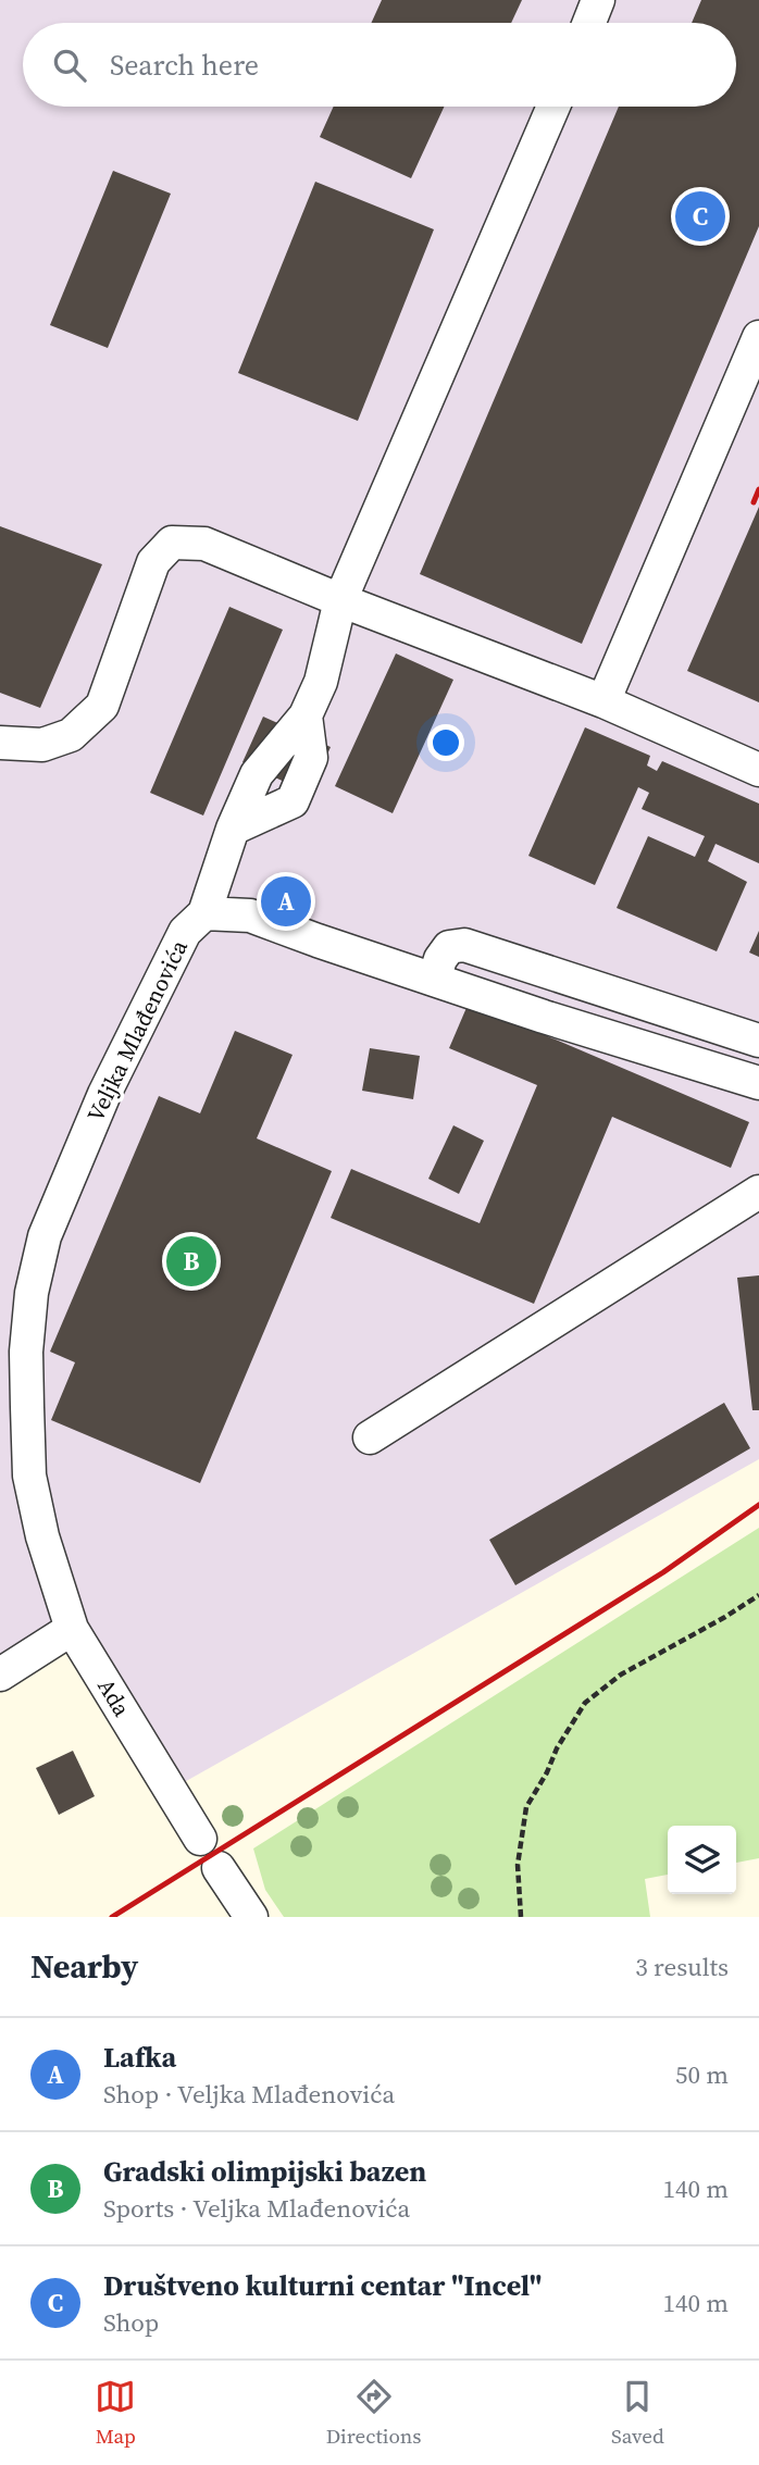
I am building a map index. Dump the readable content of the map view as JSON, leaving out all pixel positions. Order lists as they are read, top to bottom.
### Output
{
  "streets": {
    "street": ["Veljka Mlađenovića", "Ada"]
  },
  "crossings": [
    ["Veljka Mlađenovića", "Ada"]
  ],
  "page": {
    "search": "Search here",
    "pins": ["C", "A", "B"],
    "heading": ["Nearby", "3 results"],
    "list": [
      {
        "mark": "A",
        "name": "Lafka",
        "note": "Shop · Veljka Mlađenovića",
        "value": "50 m"
      },
      {
        "mark": "B",
        "name": "Gradski olimpijski bazen",
        "note": "Sports · Veljka Mlađenovića",
        "value": "140 m"
      },
      {
        "mark": "C",
        "name": "Društveno kulturni centar \"Incel\"",
        "note": "Shop",
        "value": "140 m"
      }
    ],
    "nav": ["Map", "Directions", "Saved"]
  }
}
